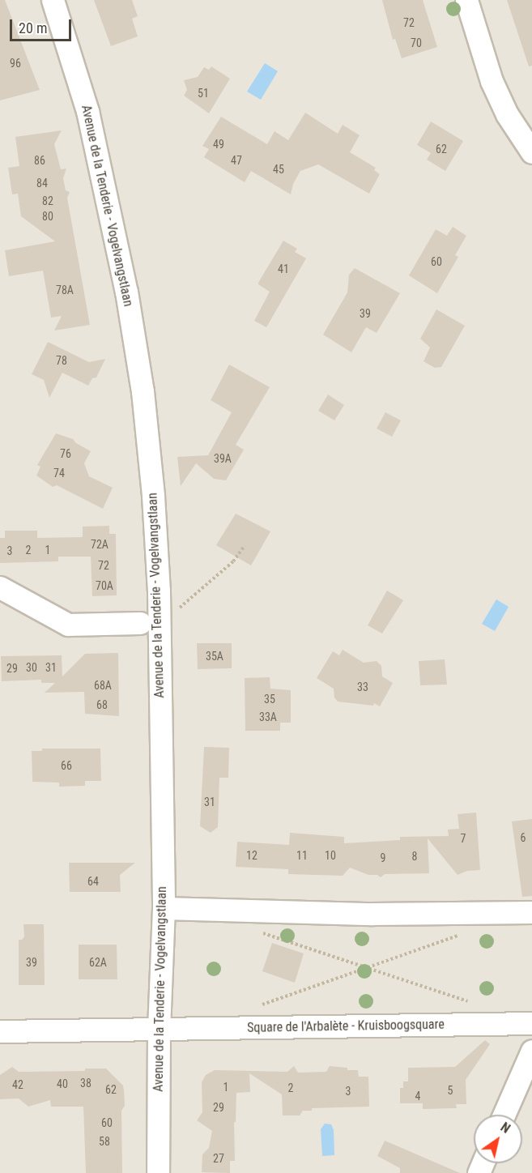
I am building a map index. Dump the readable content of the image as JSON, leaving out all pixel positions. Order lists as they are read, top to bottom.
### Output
{
  "streets": {
    "street": ["Avenue de la Tenderie - Vogelvangstlaan", "Square de l'Arbalète - Kruisboogsquare"]
  },
  "crossings": [
    ["Avenue de la Tenderie - Vogelvangstlaan", "Square de l'Arbalète - Kruisboogsquare"]
  ],
  "house_numbers": [
    "72",
    "70",
    "96",
    "51",
    "49",
    "62",
    "86",
    "47",
    "45",
    "84",
    "82",
    "80",
    "60",
    "41",
    "78A",
    "39",
    "78",
    "76",
    "39A",
    "74",
    "72A",
    "2",
    "1",
    "3",
    "72",
    "70A",
    "35A",
    "30",
    "31",
    "29",
    "68A",
    "33",
    "35",
    "68",
    "33A",
    "66",
    "31",
    "6",
    "7",
    "12",
    "11",
    "10",
    "8",
    "9",
    "64",
    "39",
    "62A",
    "38",
    "40",
    "42",
    "1",
    "2",
    "62",
    "5",
    "3",
    "4",
    "29",
    "60",
    "58",
    "27"
  ],
  "scale_bar": "20 m",
  "north": "top right"
}
